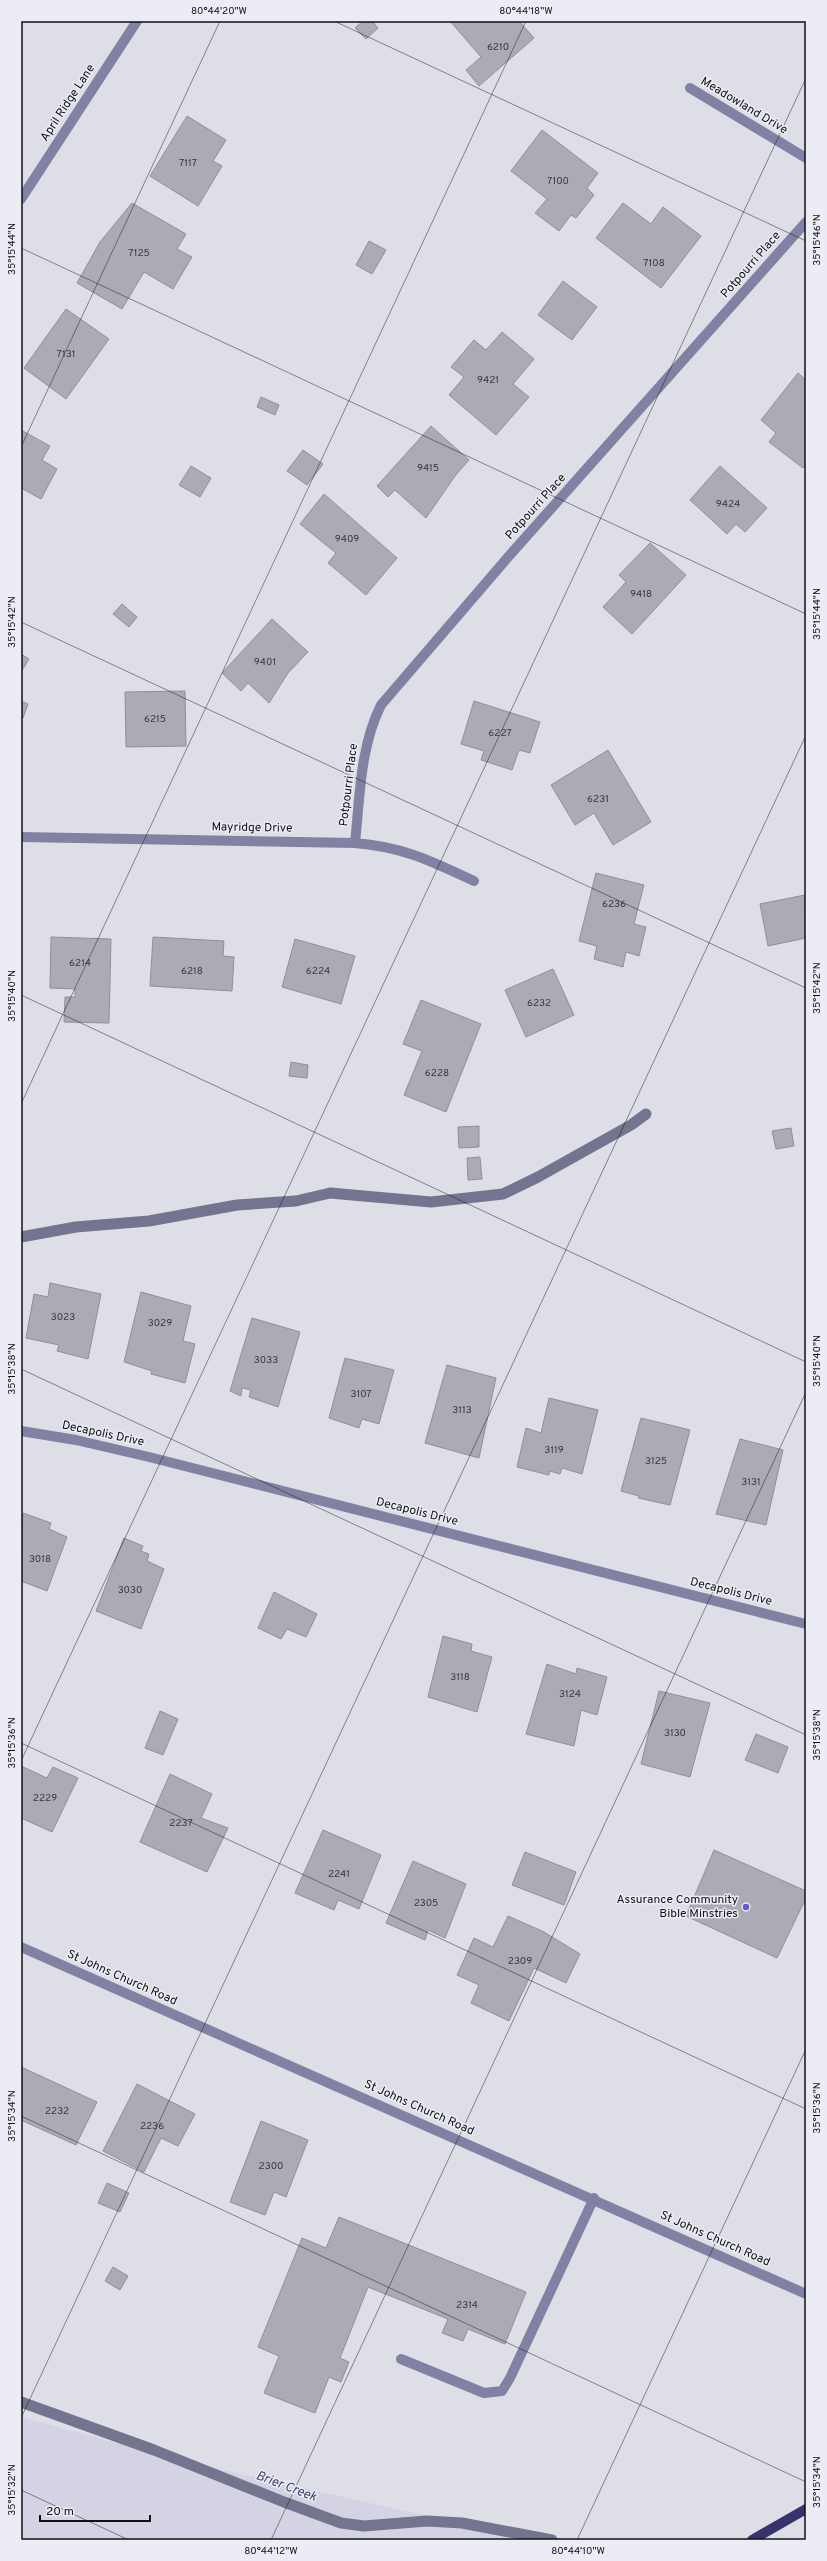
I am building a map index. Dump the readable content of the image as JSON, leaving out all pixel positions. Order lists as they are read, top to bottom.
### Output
{
  "streets": {
    "street": [
      "April Ridge Lane",
      "Meadowland Drive",
      "Potpourri Place",
      "Mayridge Drive",
      "Decapolis Drive",
      "St Johns Church Road"
    ]
  },
  "crossings": [
    ["Potpourri Place", "Mayridge Drive"]
  ],
  "water": ["Brier Creek"],
  "places": ["Assurance Community Bible Minstries"],
  "house_numbers": [
    "6210",
    "7117",
    "7100",
    "7125",
    "7108",
    "7131",
    "9421",
    "9415",
    "9424",
    "9409",
    "9418",
    "9401",
    "6215",
    "6227",
    "6231",
    "6236",
    "6214",
    "6218",
    "6224",
    "6232",
    "6228",
    "3023",
    "3029",
    "3033",
    "3107",
    "3113",
    "3119",
    "3125",
    "3131",
    "3018",
    "3030",
    "3118",
    "3124",
    "3130",
    "2229",
    "2237",
    "2241",
    "2305",
    "2309",
    "2232",
    "2236",
    "2300",
    "2314"
  ],
  "scale_bar": "20 m",
  "coordinates": [
    "80°44'20\"W",
    "80°44'18\"W",
    "35°15'46\"N",
    "35°15'44\"N",
    "35°15'42\"N",
    "35°15'40\"N",
    "35°15'38\"N",
    "35°15'36\"N",
    "35°15'34\"N",
    "35°15'32\"N",
    "80°44'12\"W",
    "80°44'10\"W"
  ]
}
